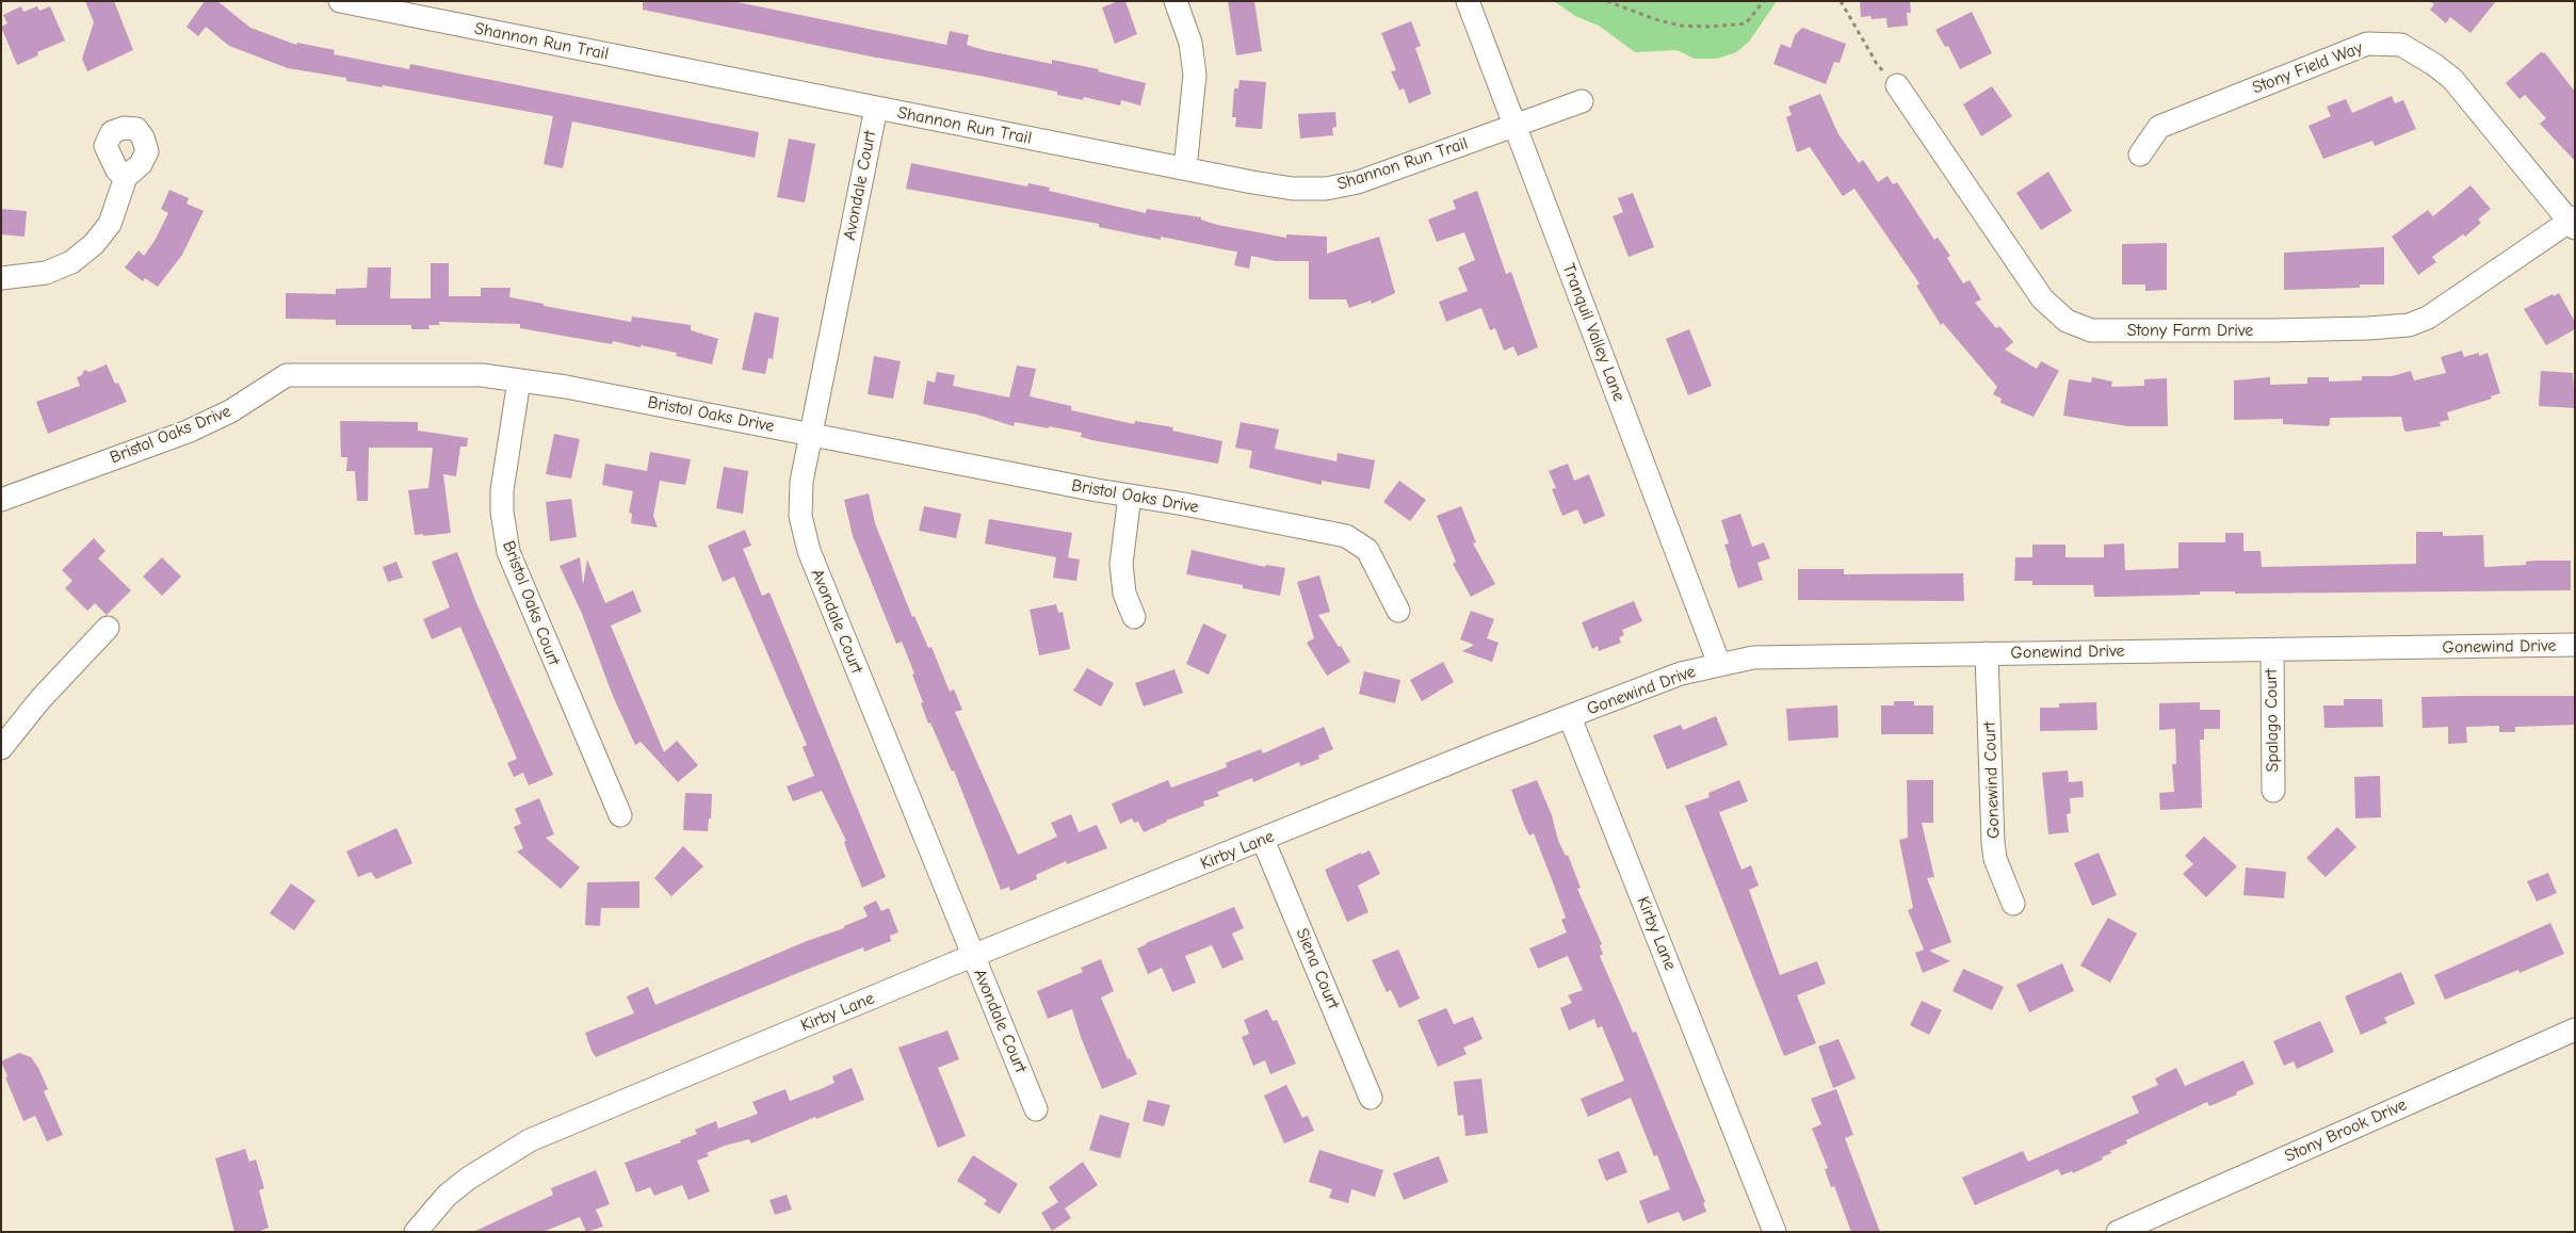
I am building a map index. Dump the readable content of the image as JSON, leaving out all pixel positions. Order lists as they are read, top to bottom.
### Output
{
  "streets": {
    "street": [
      "Shannon Run Trail",
      "Stony Field Way",
      "Avondale Court",
      "Stony Farm Drive",
      "Tranquil Valley Lane",
      "Bristol Oaks Drive",
      "Bristol Oaks Court",
      "Gonewind Drive",
      "Spalago Court",
      "Gonewind Court",
      "Kirby Lane",
      "Siena Court",
      "Stony Brook Drive"
    ]
  },
  "crossings": [
    ["Shannon Run Trail", "Avondale Court"],
    ["Shannon Run Trail", "Tranquil Valley Lane"],
    ["Stony Field Way", "Stony Farm Drive"],
    ["Avondale Court", "Bristol Oaks Drive"],
    ["Avondale Court", "Kirby Lane"],
    ["Tranquil Valley Lane", "Gonewind Drive"],
    ["Bristol Oaks Drive", "Bristol Oaks Court"],
    ["Gonewind Drive", "Spalago Court"],
    ["Gonewind Drive", "Gonewind Court"],
    ["Gonewind Drive", "Kirby Lane"],
    ["Kirby Lane", "Siena Court"]
  ]
}
